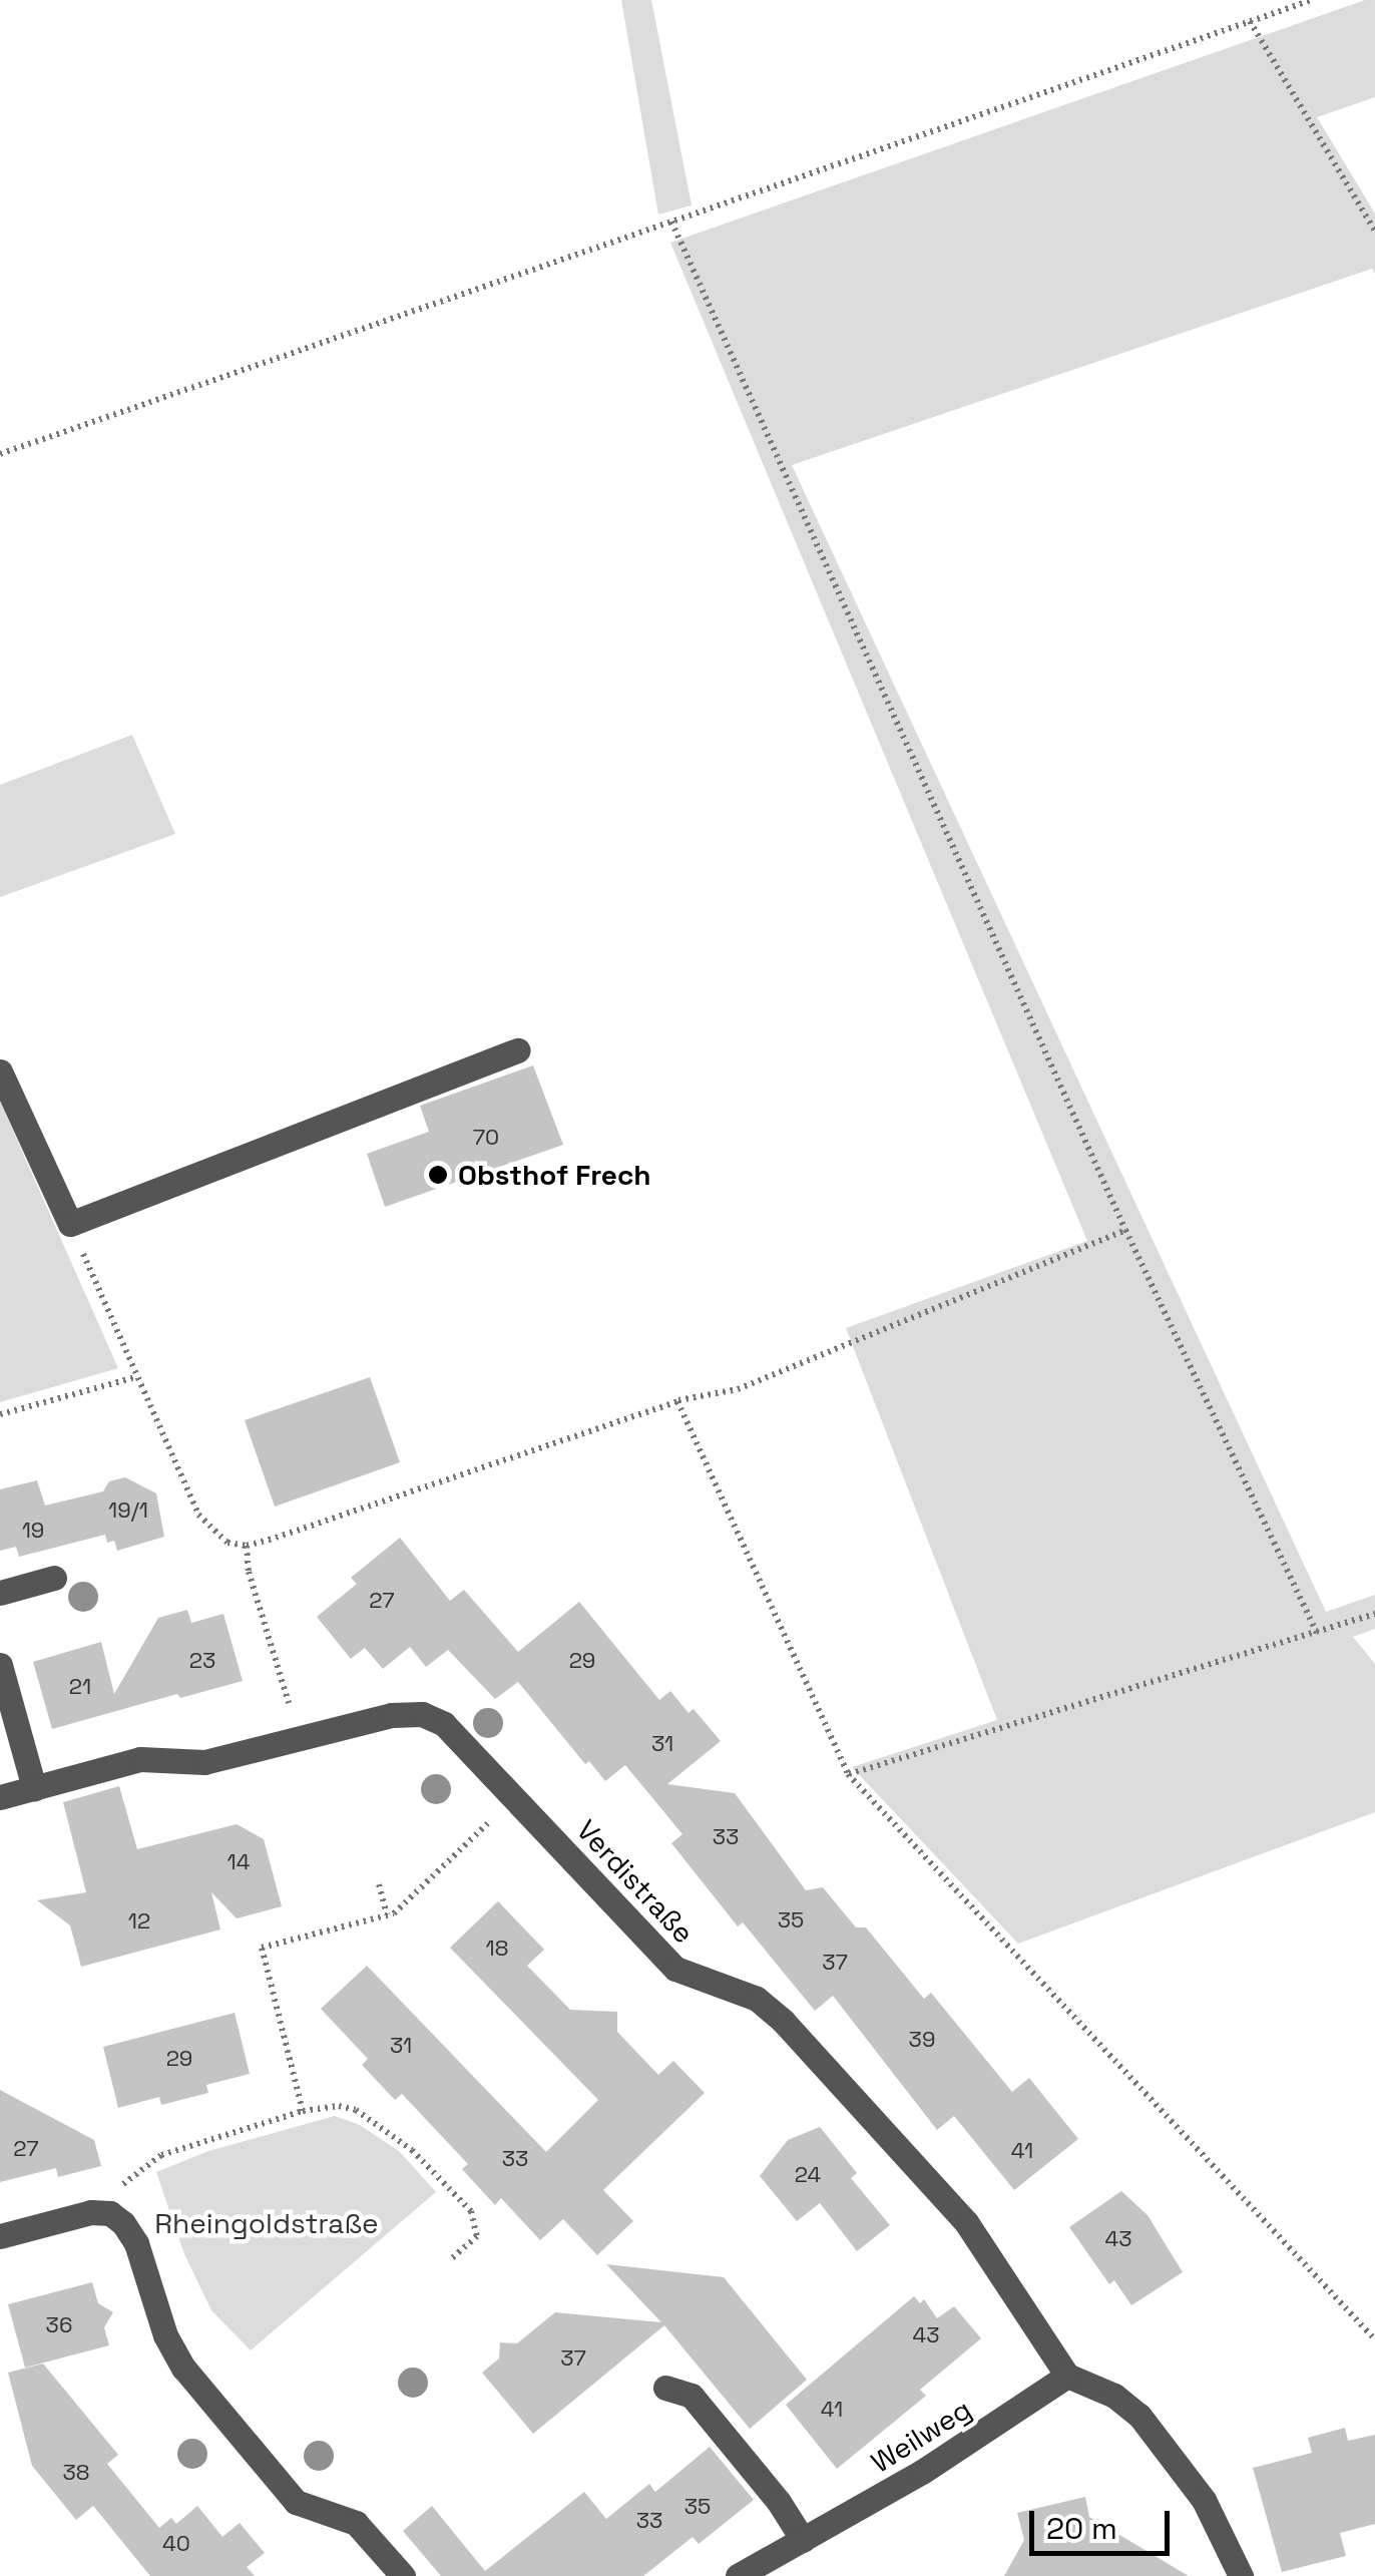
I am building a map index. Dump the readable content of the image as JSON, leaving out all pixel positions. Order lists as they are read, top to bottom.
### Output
{
  "streets": {
    "street": ["Verdistraße", "Weilweg"]
  },
  "crossings": [
    ["Verdistraße", "Weilweg"]
  ],
  "parks": ["Rheingoldstraße"],
  "places": ["Obsthof Frech"],
  "house_numbers": [
    "70",
    "19/1",
    "19",
    "27",
    "23",
    "29",
    "21",
    "31",
    "33",
    "14",
    "35",
    "12",
    "18",
    "37",
    "39",
    "31",
    "29",
    "27",
    "41",
    "33",
    "24",
    "43",
    "36",
    "43",
    "37",
    "41",
    "38",
    "35",
    "33",
    "40"
  ],
  "scale_bar": "20 m"
}
